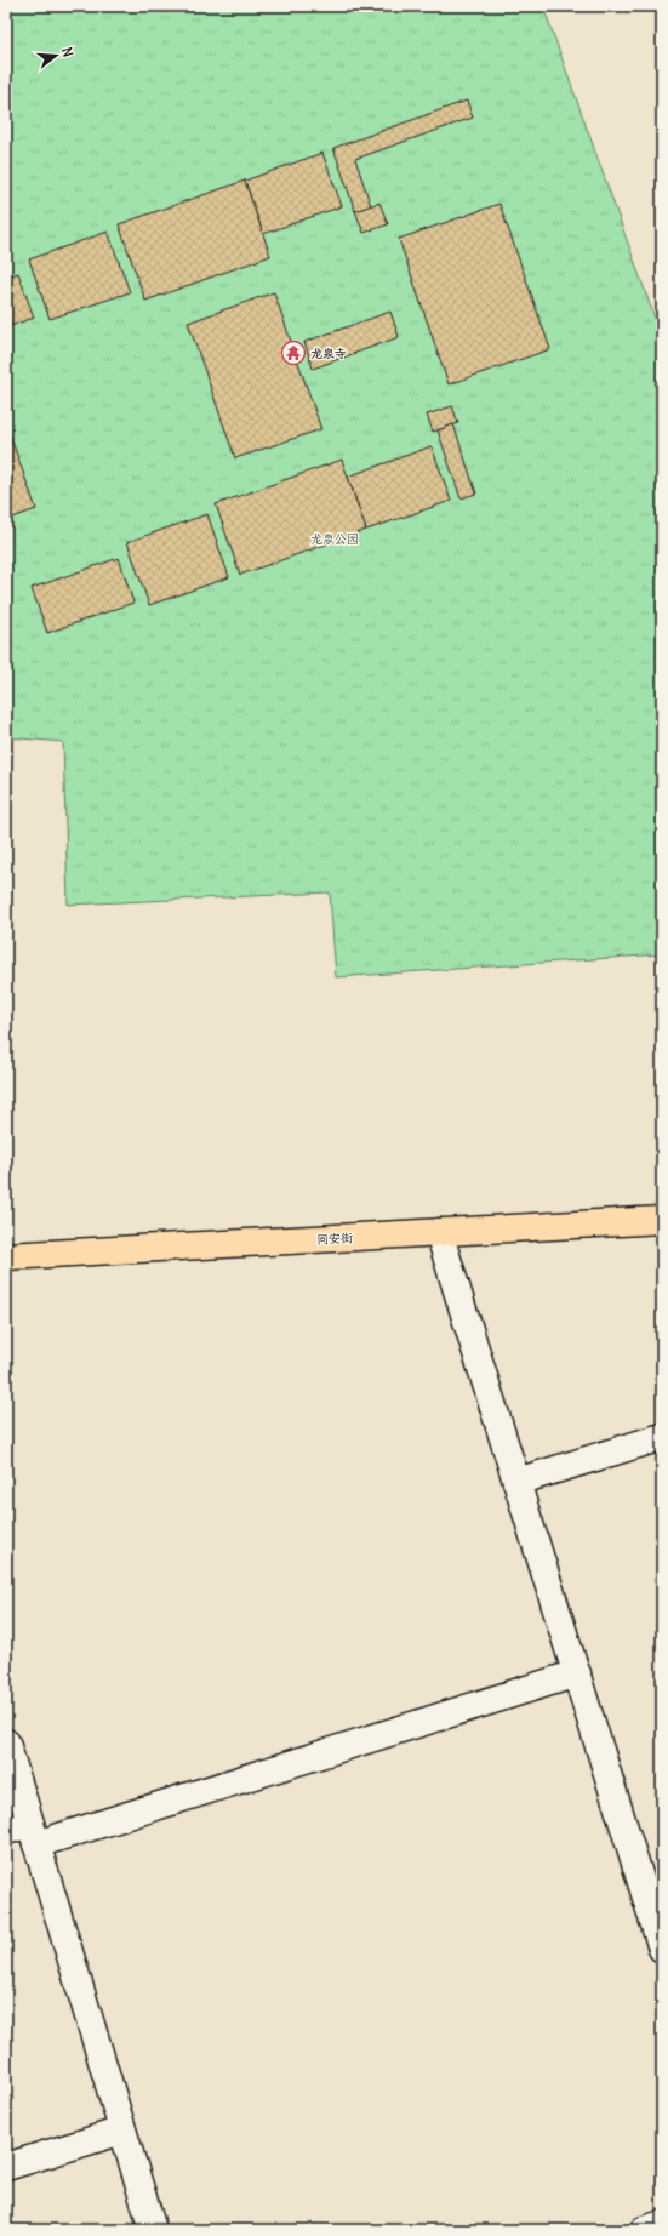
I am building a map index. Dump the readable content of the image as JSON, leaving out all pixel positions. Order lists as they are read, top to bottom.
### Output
{
  "streets": {
    "main road": ["同安街"]
  },
  "parks": ["龙泉公园"],
  "places": {
    "temple": ["龙泉寺"]
  },
  "north": "right"
}
